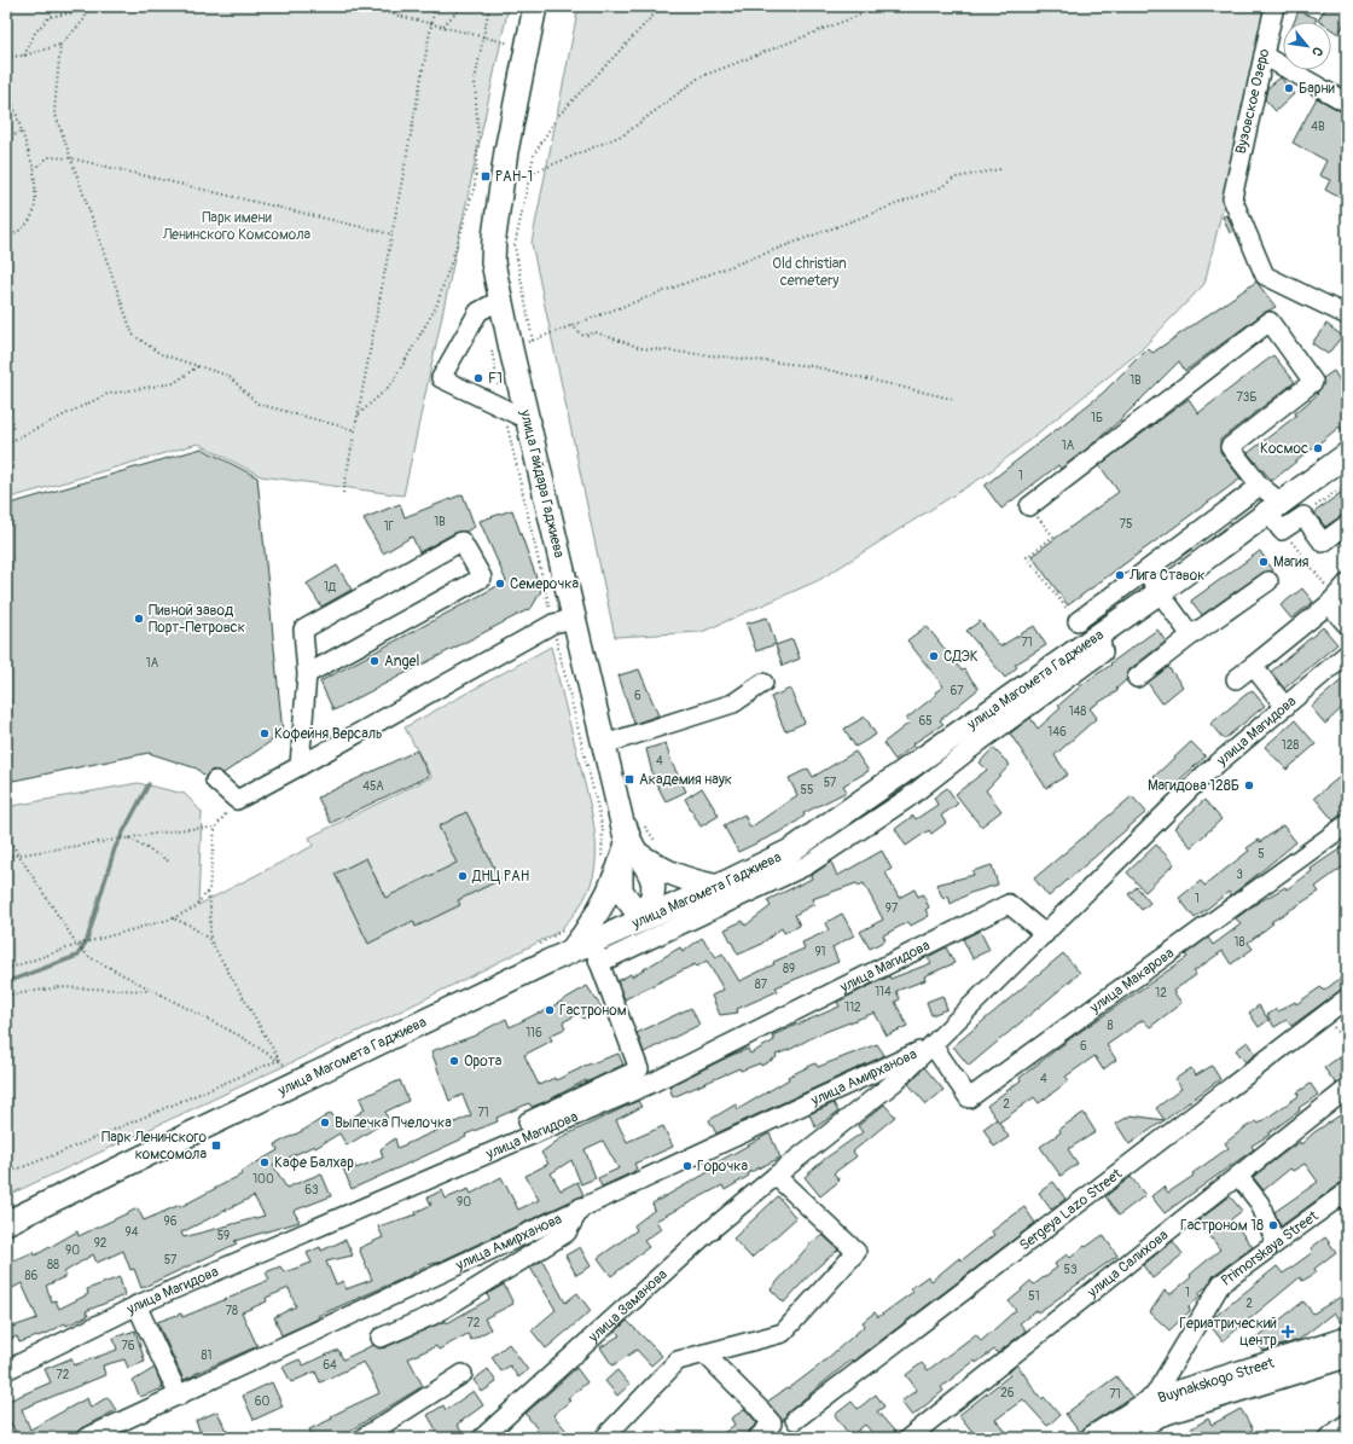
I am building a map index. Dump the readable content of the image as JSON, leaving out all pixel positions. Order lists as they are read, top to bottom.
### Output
{
  "streets": {
    "main road": ["улица Гайдара Гаджиева", "улица Магомета Гаджиева", "Buynakskogo Street"],
    "street": [
      "Вузовское Озеро",
      "улица Магидова",
      "улица Макарова",
      "улица Амирханова",
      "Sergeya Lazo Street",
      "Primorskaya Street",
      "улица Салихова",
      "улица Заманова"
    ]
  },
  "crossings": [
    ["улица Гайдара Гаджиева", "улица Магомета Гаджиева"],
    ["улица Магидова", "улица Макарова"],
    ["улица Магидова", "улица Амирханова"],
    ["улица Магидова", "улица Заманова"],
    ["улица Макарова", "улица Амирханова"],
    ["улица Макарова", "улица Заманова"],
    ["улица Амирханова", "улица Заманова"],
    ["Primorskaya Street", "Buynakskogo Street"]
  ],
  "parks": ["Парк имени Ленинского Комсомола", "Old сhristian cemetery"],
  "places": {
    "other": [
      "Барни",
      "F1",
      "Космос",
      "Магия",
      "Лига Ставок",
      "Семерочка",
      "Пивной завод Порт-Петровск",
      "СДЭК",
      "Angel",
      "Кофейня Версаль",
      "Магидова 128Б",
      "ДНЦ РАН",
      "Гастроном",
      "Орота",
      "Выпечка Пчелочка",
      "Кафе Балхар",
      "Горочка",
      "Гастроном 18"
    ],
    "transit": ["РАН-1", "Академия наук", "Парк Ленинского комсомола"],
    "health": ["Гериатрический центр"]
  },
  "house_numbers": [
    "4В",
    "1В",
    "73Б",
    "1Б",
    "1А",
    "1",
    "1В",
    "75",
    "1Г",
    "1Д",
    "71",
    "1А",
    "67",
    "6",
    "148",
    "65",
    "146",
    "128",
    "4",
    "57",
    "45А",
    "55",
    "5",
    "3",
    "1",
    "97",
    "18",
    "91",
    "89",
    "87",
    "114",
    "12",
    "112",
    "8",
    "116",
    "6",
    "4",
    "2",
    "71",
    "100",
    "63",
    "90",
    "96",
    "94",
    "59",
    "92",
    "90",
    "57",
    "88",
    "53",
    "86",
    "1",
    "51",
    "2",
    "78",
    "72",
    "76",
    "81",
    "64",
    "72",
    "26",
    "71",
    "60"
  ],
  "north": "bottom right"
}
